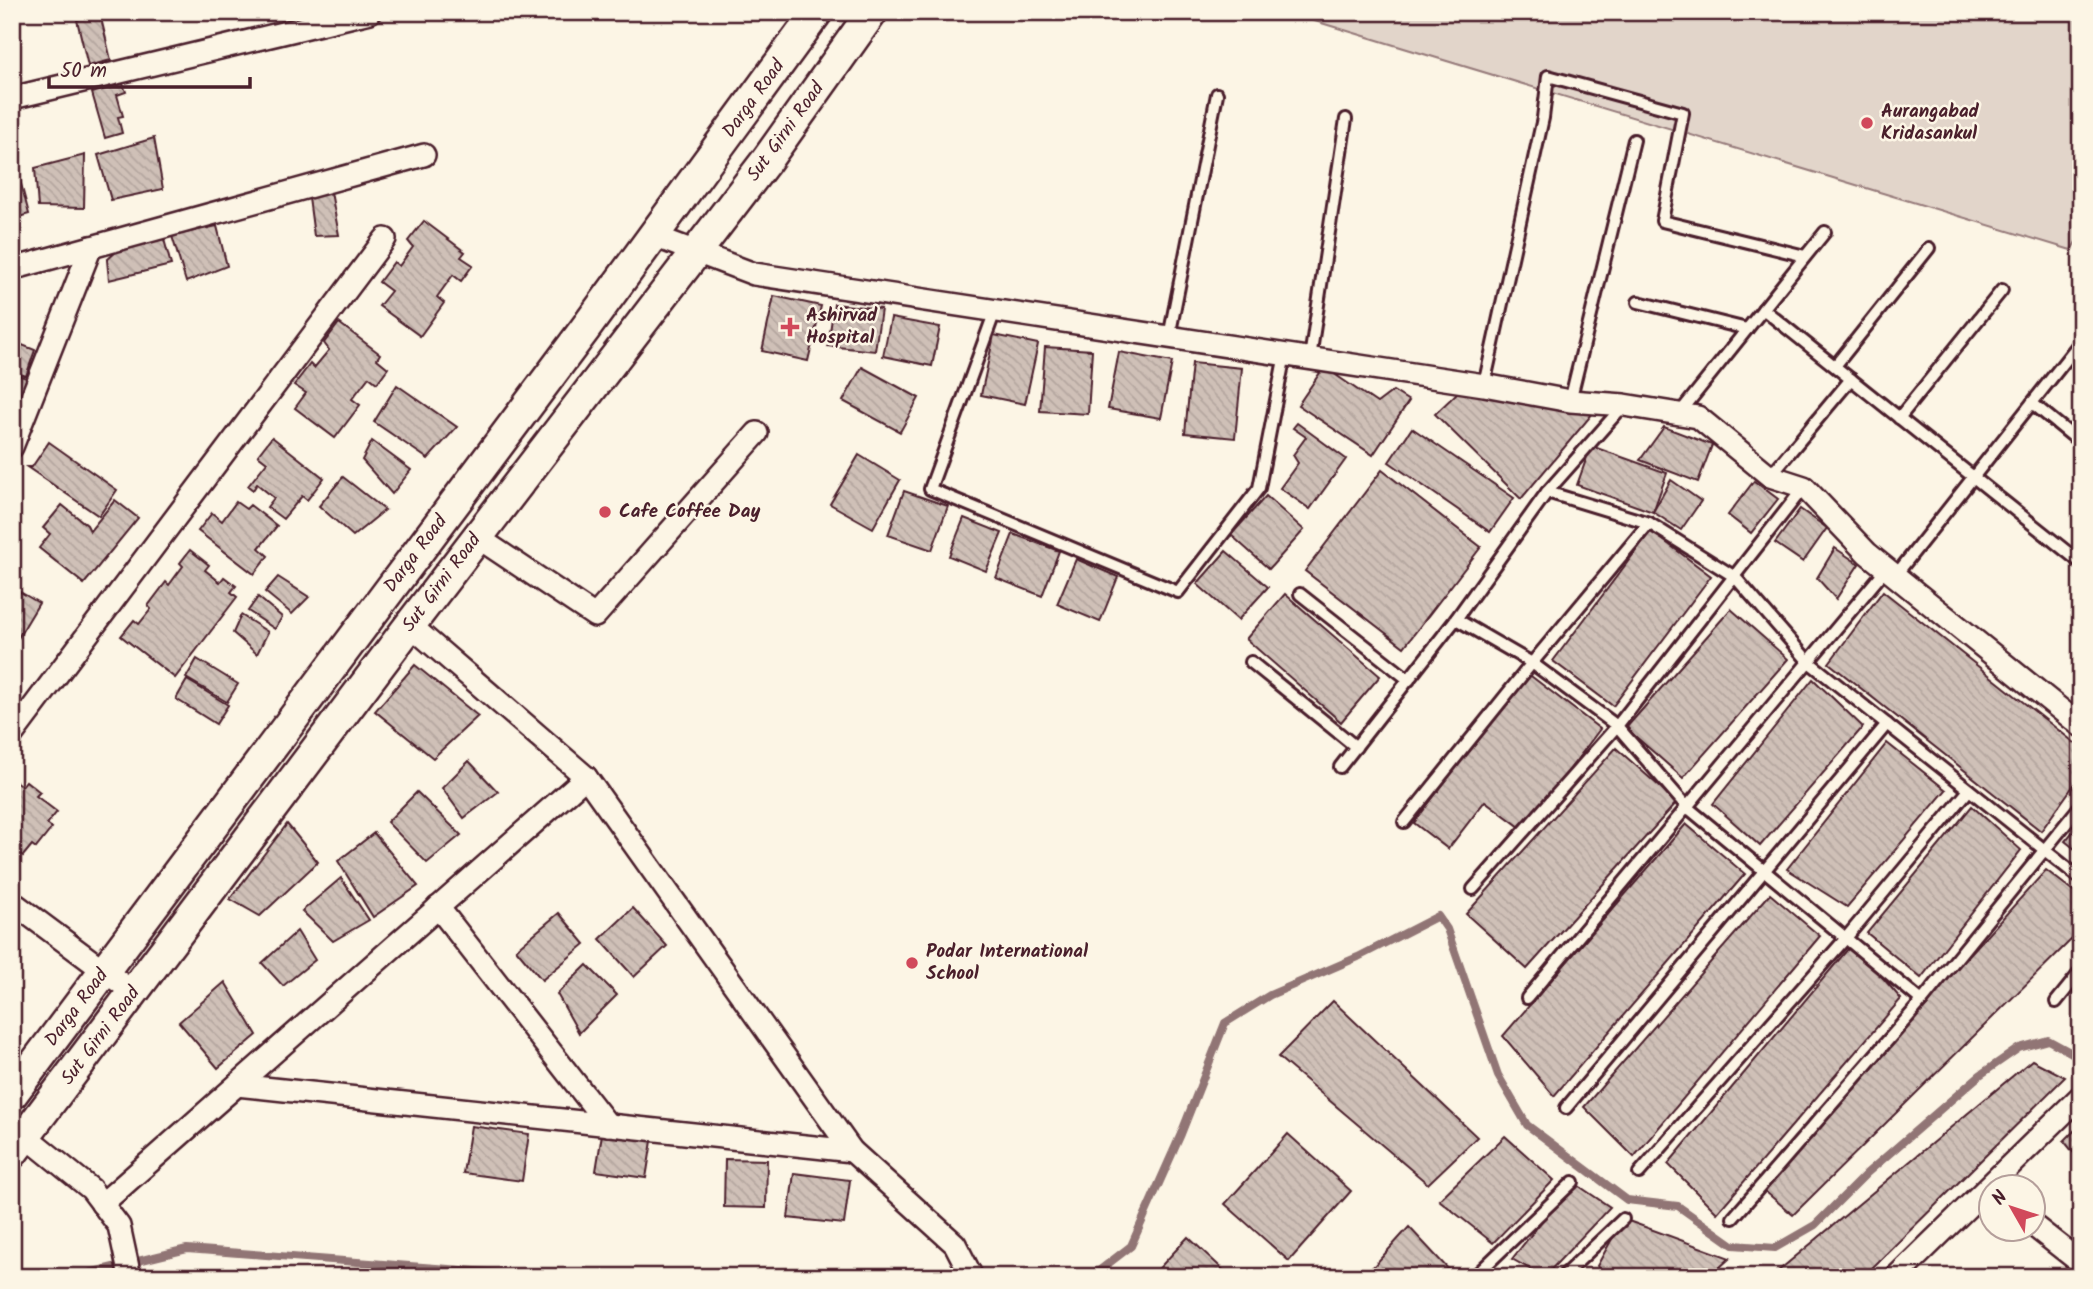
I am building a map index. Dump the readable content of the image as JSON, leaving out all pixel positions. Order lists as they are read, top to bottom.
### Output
{
  "streets": {
    "main road": ["Darga Road", "Sut Girni Road"]
  },
  "places": {
    "other": ["Aurangabad Kridasankul", "Cafe Coffee Day", "Podar International School"],
    "health": ["Ashirvad Hospital"]
  },
  "scale_bar": "50 m",
  "north": "top left"
}
